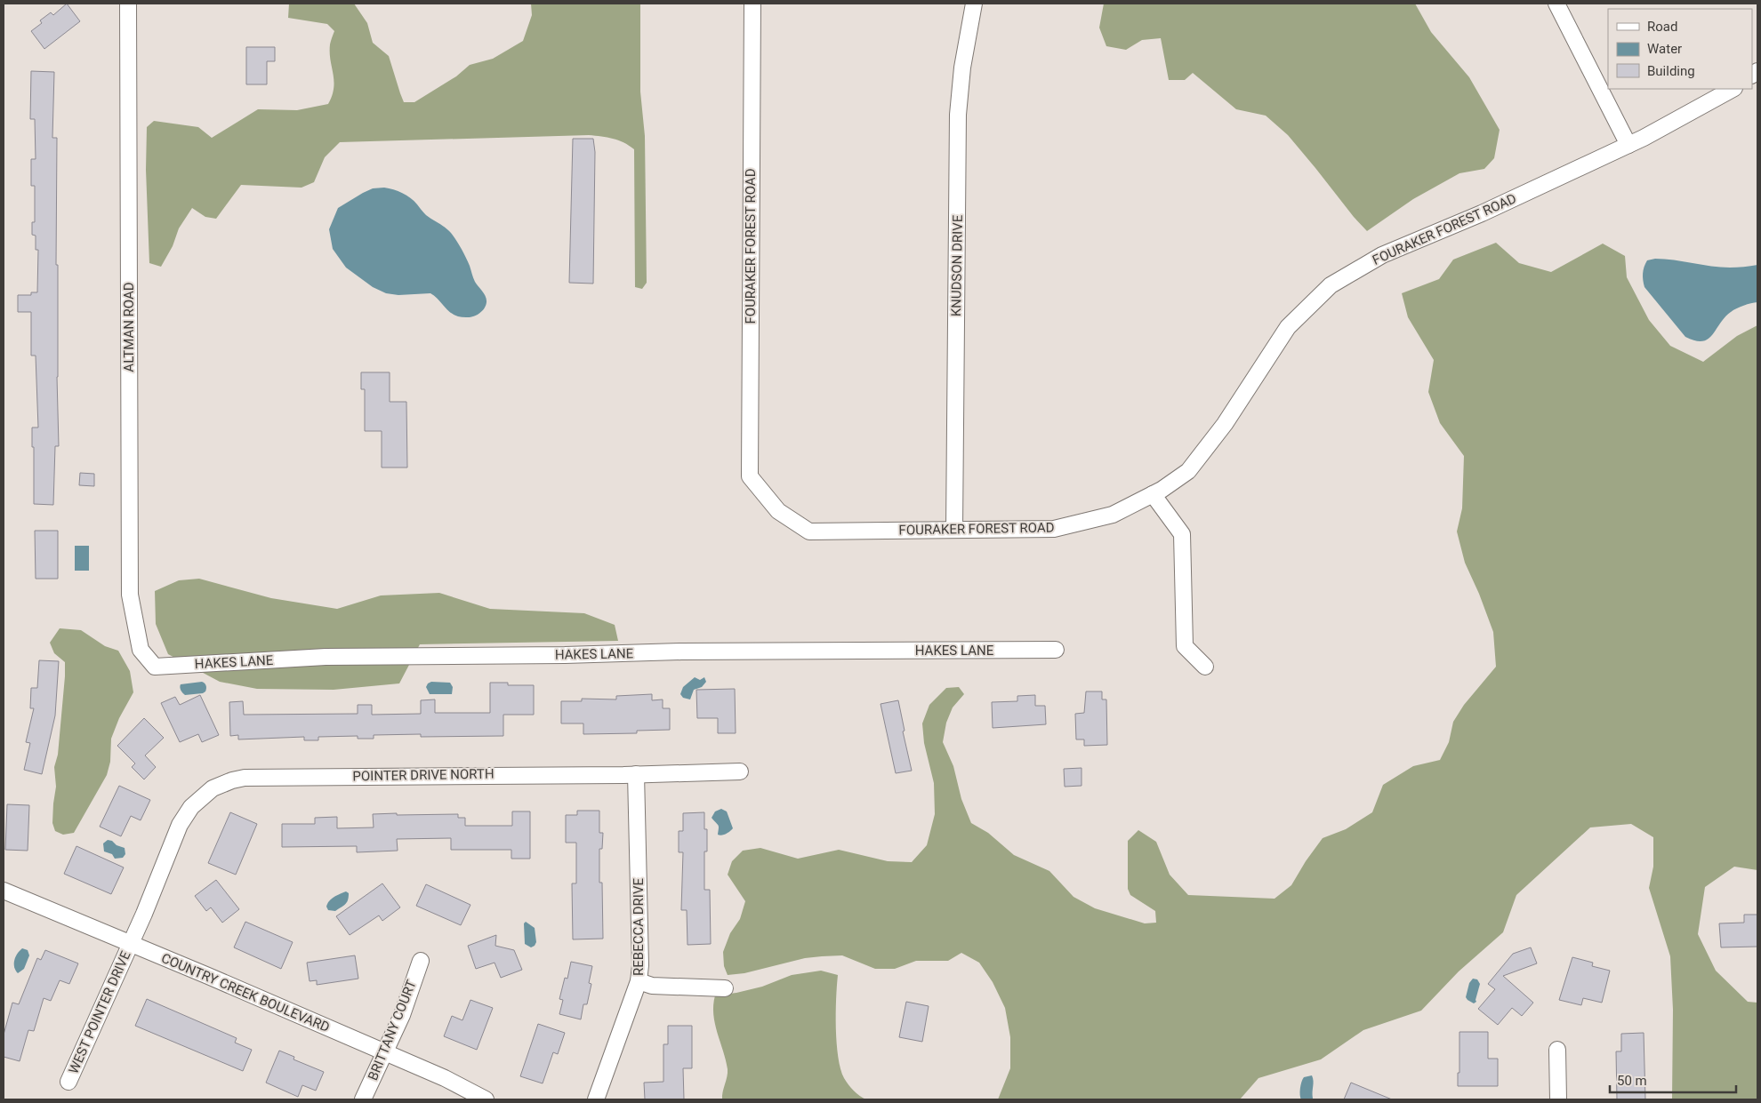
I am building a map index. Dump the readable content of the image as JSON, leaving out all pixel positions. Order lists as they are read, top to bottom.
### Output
{
  "streets": {
    "street": [
      "FOURAKER FOREST ROAD",
      "KNUDSON DRIVE",
      "ALTMAN ROAD",
      "HAKES LANE",
      "POINTER DRIVE NORTH",
      "REBECCA DRIVE",
      "COUNTRY CREEK BOULEVARD",
      "WEST POINTER DRIVE",
      "BRITTANY COURT"
    ]
  },
  "crossings": [
    ["FOURAKER FOREST ROAD", "KNUDSON DRIVE"],
    ["ALTMAN ROAD", "HAKES LANE"],
    ["POINTER DRIVE NORTH", "REBECCA DRIVE"],
    ["POINTER DRIVE NORTH", "COUNTRY CREEK BOULEVARD"],
    ["POINTER DRIVE NORTH", "WEST POINTER DRIVE"],
    ["COUNTRY CREEK BOULEVARD", "WEST POINTER DRIVE"],
    ["COUNTRY CREEK BOULEVARD", "BRITTANY COURT"]
  ],
  "legend": ["Road", "Water", "Building"],
  "scale_bar": "50 m"
}
